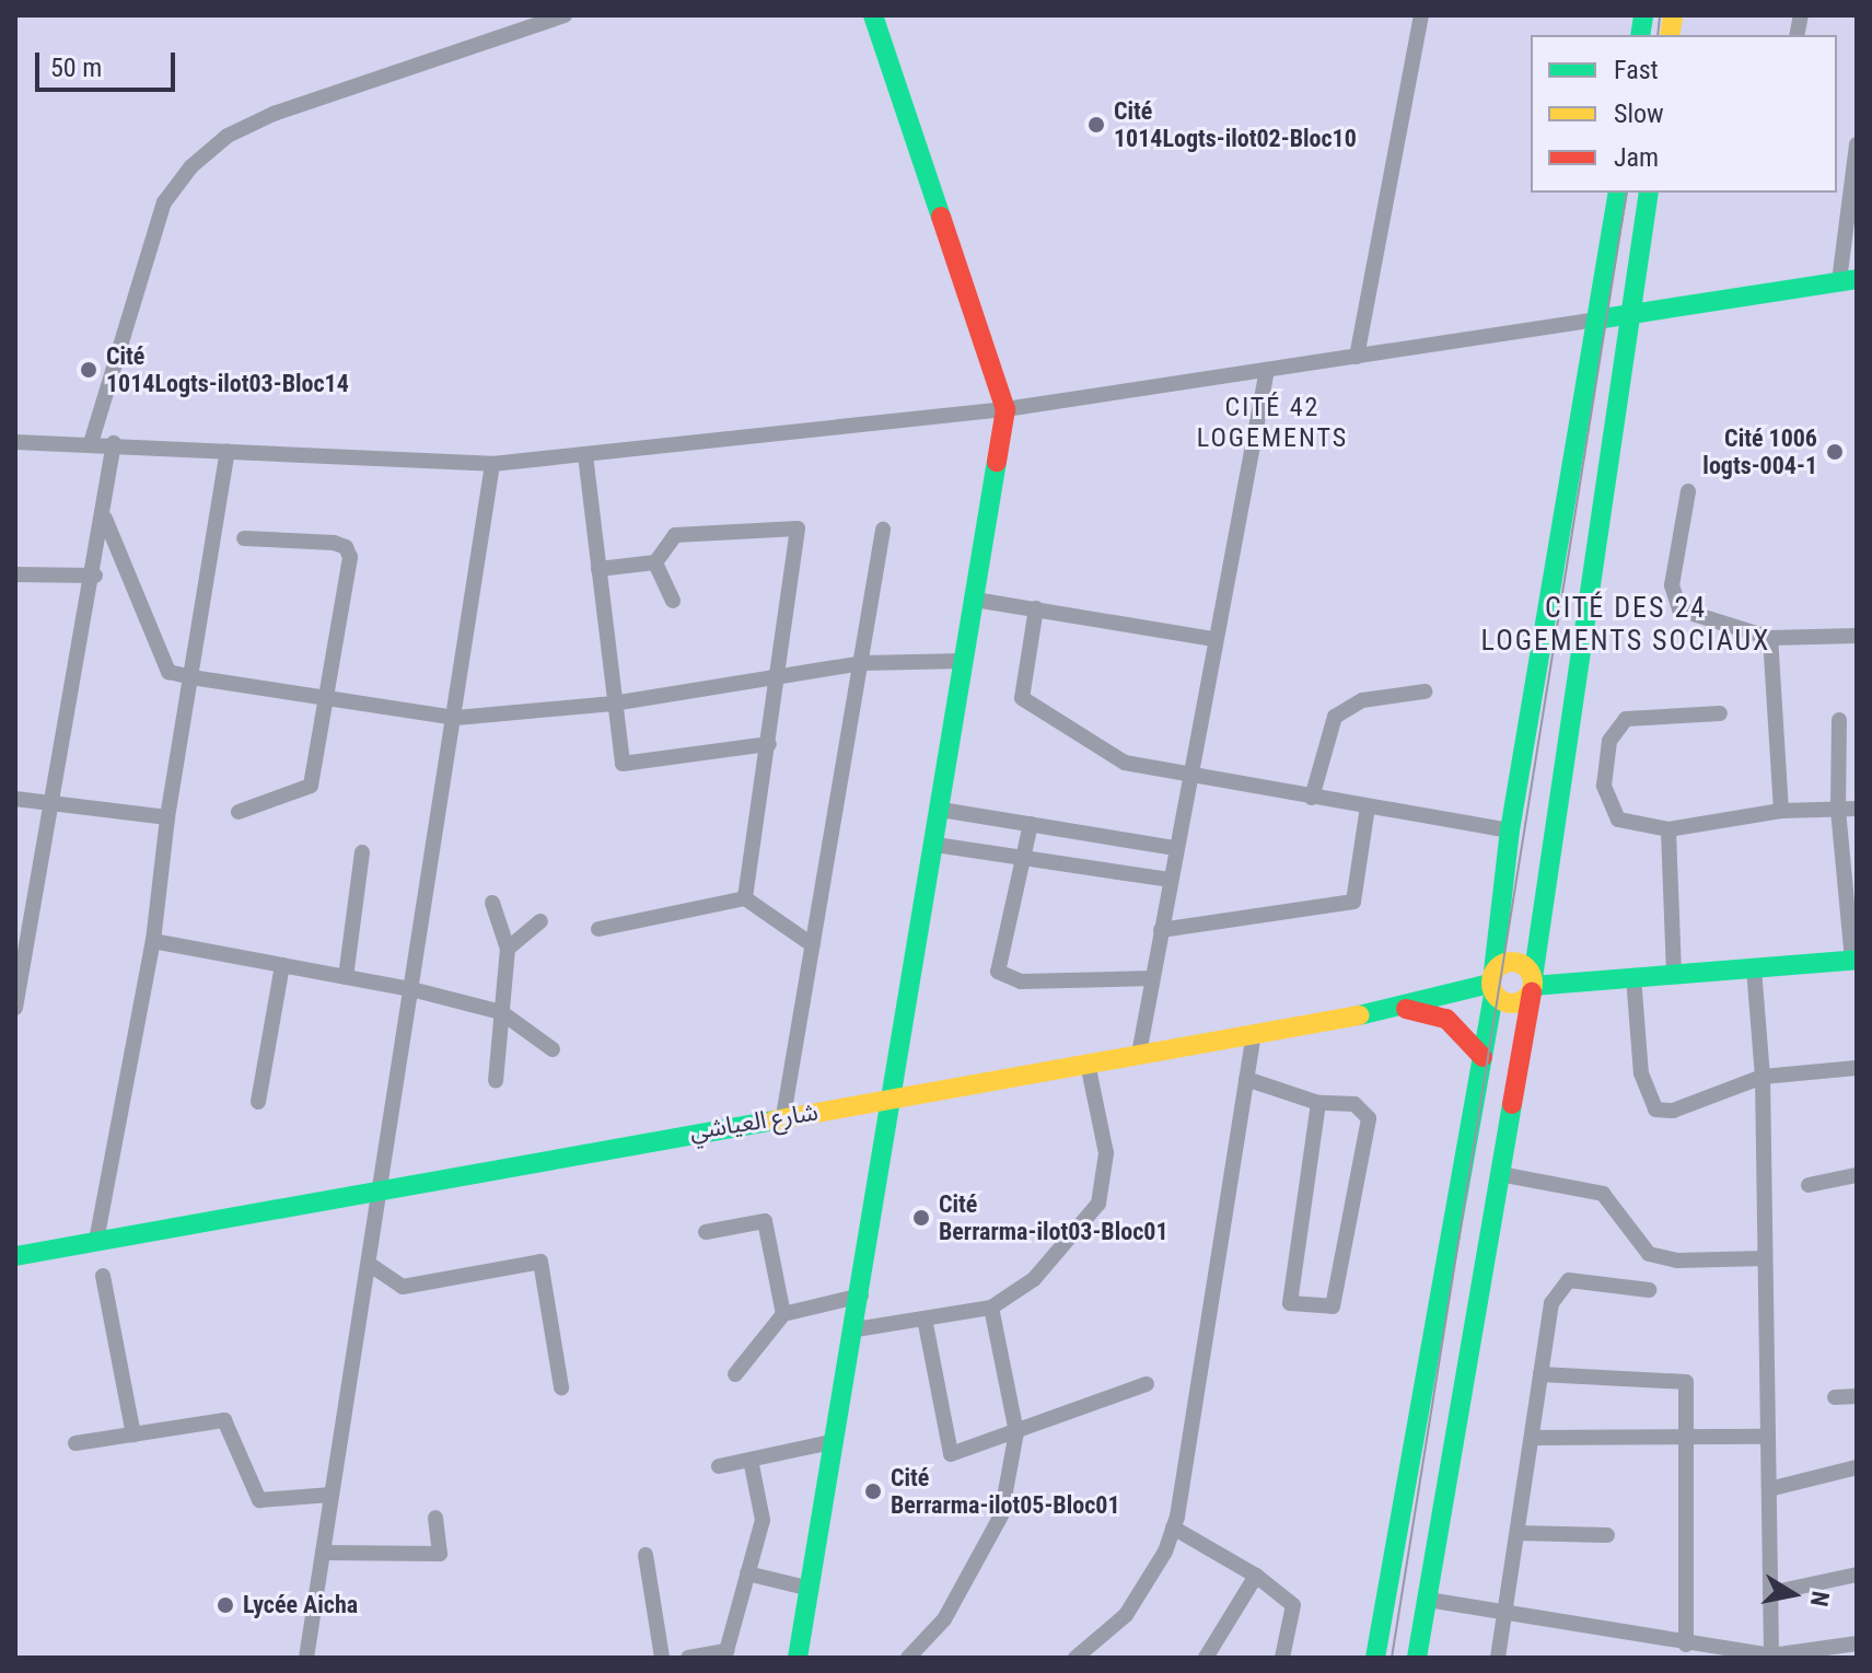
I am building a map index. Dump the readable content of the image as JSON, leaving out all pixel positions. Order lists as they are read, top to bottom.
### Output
{
  "streets": {
    "street": ["شارع العياشي"]
  },
  "districts": ["CITÉ 42 LOGEMENTS", "CITÉ DES 24 LOGEMENTS SOCIAUX"],
  "places": [
    "Cité 1014Logts-ilot02-Bloc10",
    "Cité 1014Logts-ilot03-Bloc14",
    "Cité 1006 logts-004-1",
    "Cité Berrarma-ilot03-Bloc01",
    "Cité Berrarma-ilot05-Bloc01",
    "Lycée Aicha"
  ],
  "legend": ["Fast", "Slow", "Jam"],
  "scale_bar": "50 m",
  "north": "right"
}
